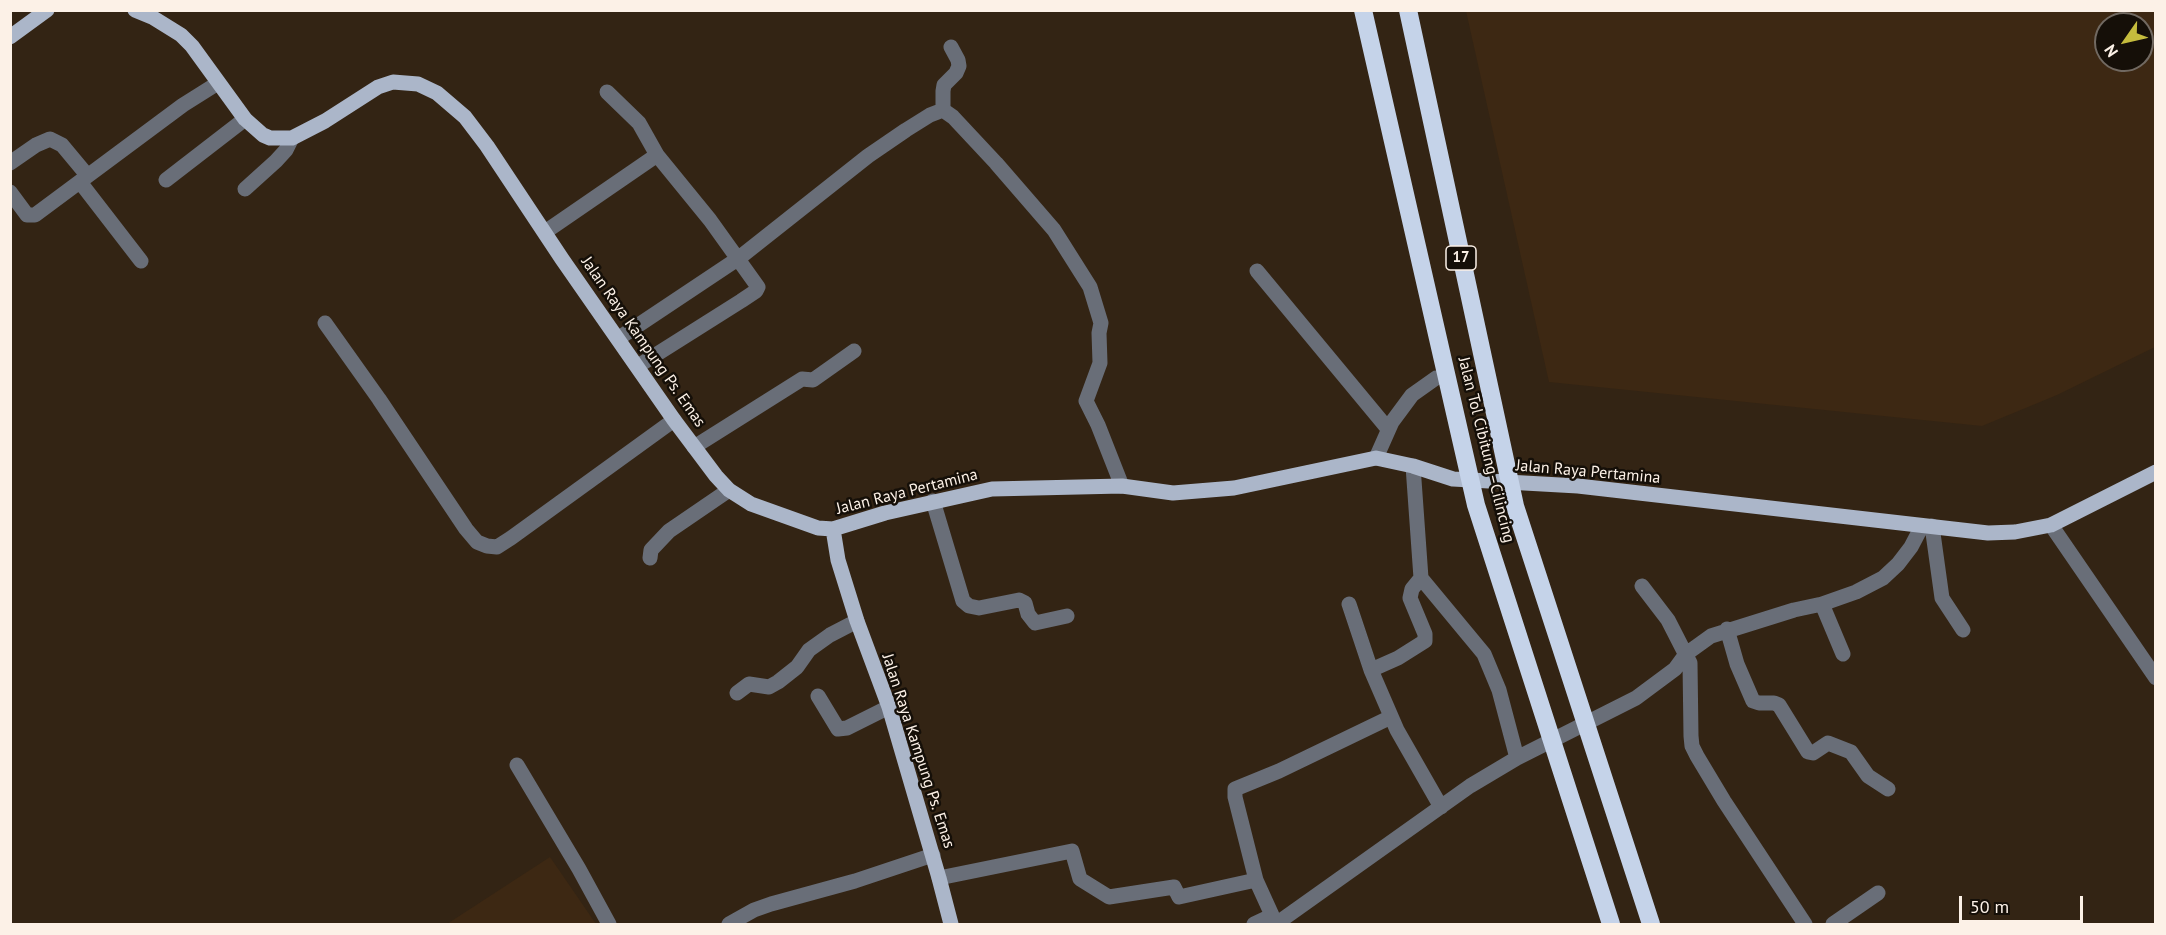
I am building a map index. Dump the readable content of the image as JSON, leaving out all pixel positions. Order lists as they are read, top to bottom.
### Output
{
  "streets": {
    "highway": ["17", "Jalan Tol Cibitung–Cilincing"],
    "main road": ["Jalan Raya Kampung Ps. Emas", "Jalan Raya Pertamina"]
  },
  "crossings": [
    ["Jalan Raya Kampung Ps. Emas", "Jalan Raya Pertamina"]
  ],
  "scale_bar": "50 m",
  "north": "bottom left"
}
